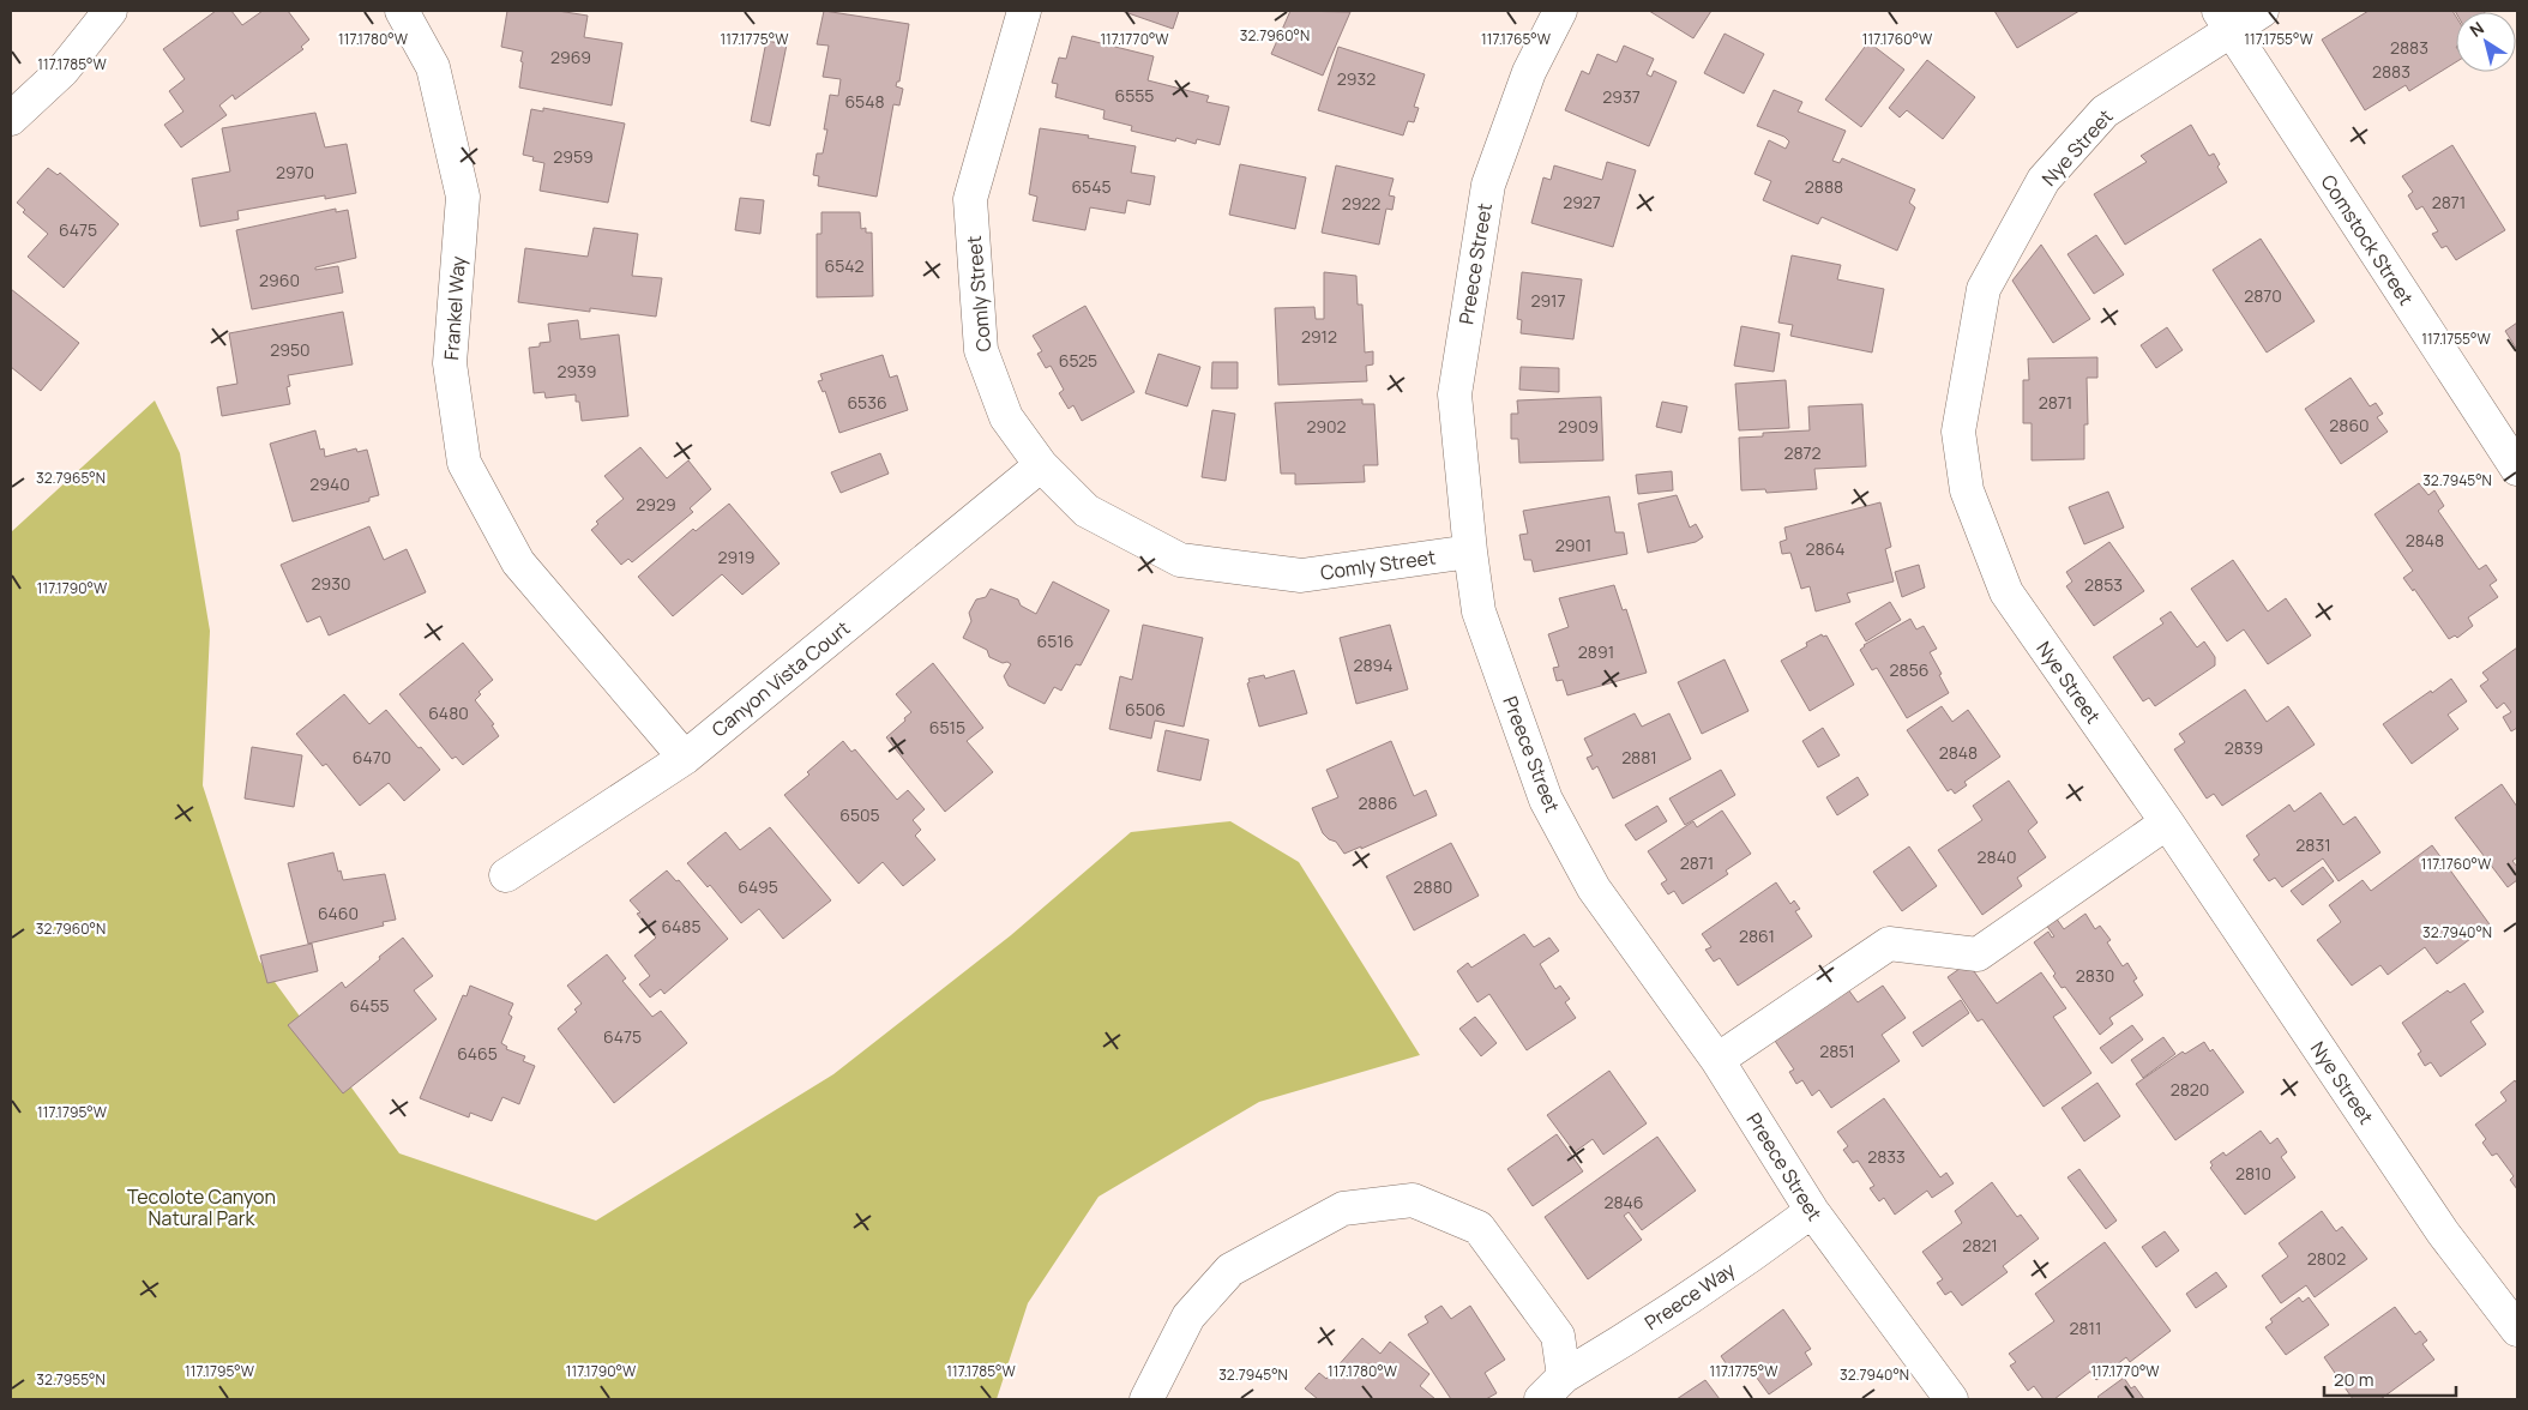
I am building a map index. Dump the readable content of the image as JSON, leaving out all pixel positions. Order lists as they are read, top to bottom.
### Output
{
  "streets": {
    "street": [
      "Nye Street",
      "Comstock Street",
      "Preece Street",
      "Comly Street",
      "Frankel Way",
      "Canyon Vista Court",
      "Preece Way"
    ]
  },
  "crossings": [
    ["Nye Street", "Comstock Street"],
    ["Preece Street", "Comly Street"],
    ["Preece Street", "Preece Way"],
    ["Comly Street", "Canyon Vista Court"],
    ["Frankel Way", "Canyon Vista Court"]
  ],
  "parks": ["Tecolote Canyon Natural Park"],
  "house_numbers": [
    "2883",
    "2969",
    "2883",
    "2932",
    "6555",
    "2937",
    "6548",
    "2959",
    "2970",
    "6545",
    "2888",
    "2927",
    "2871",
    "2922",
    "6475",
    "6542",
    "2960",
    "2870",
    "2917",
    "2912",
    "2950",
    "6525",
    "2939",
    "6536",
    "2871",
    "2860",
    "2902",
    "2909",
    "2872",
    "2940",
    "2929",
    "2848",
    "2901",
    "2864",
    "2919",
    "2930",
    "2853",
    "6516",
    "2891",
    "2894",
    "2856",
    "6506",
    "6480",
    "6515",
    "2839",
    "2848",
    "6470",
    "2881",
    "2886",
    "6505",
    "2831",
    "2840",
    "2871",
    "6495",
    "2880",
    "6460",
    "6485",
    "2861",
    "2830",
    "6455",
    "6475",
    "2851",
    "6465",
    "2820",
    "2833",
    "2810",
    "2846",
    "2821",
    "2802",
    "2811"
  ],
  "scale_bar": "20 m",
  "north": "top left",
  "coordinates": [
    "32.7960°N",
    "117.1780°W",
    "117.1775°W",
    "117.1770°W",
    "117.1765°W",
    "117.1760°W",
    "117.1755°W",
    "117.1785°W",
    "32.7965°N",
    "32.7945°N",
    "117.1790°W",
    "32.7940°N",
    "117.1795°W",
    "32.7955°N"
  ]
}
